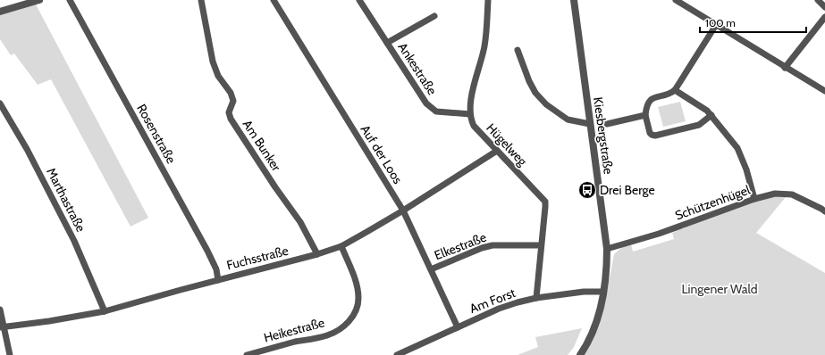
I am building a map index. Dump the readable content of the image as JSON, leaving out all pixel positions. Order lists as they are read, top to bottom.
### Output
{
  "streets": {
    "street": [
      "Ankestraße",
      "Rosenstraße",
      "Kiesbergstraße",
      "Hügelweg",
      "Am Bunker",
      "Auf der Loos",
      "Marthastraße",
      "Schützenhügel",
      "Elkestraße",
      "Fuchsstraße",
      "Am Forst",
      "Heikestraße"
    ]
  },
  "crossings": [
    ["Ankestraße", "Hügelweg"],
    ["Rosenstraße", "Fuchsstraße"],
    ["Kiesbergstraße", "Schützenhügel"],
    ["Kiesbergstraße", "Am Forst"],
    ["Hügelweg", "Elkestraße"],
    ["Hügelweg", "Fuchsstraße"],
    ["Hügelweg", "Am Forst"],
    ["Am Bunker", "Fuchsstraße"],
    ["Auf der Loos", "Elkestraße"],
    ["Auf der Loos", "Fuchsstraße"],
    ["Auf der Loos", "Am Forst"],
    ["Marthastraße", "Fuchsstraße"],
    ["Fuchsstraße", "Heikestraße"]
  ],
  "parks": ["Lingener Wald"],
  "places": {
    "bus stop": ["Drei Berge"]
  },
  "scale_bar": "100 m"
}
